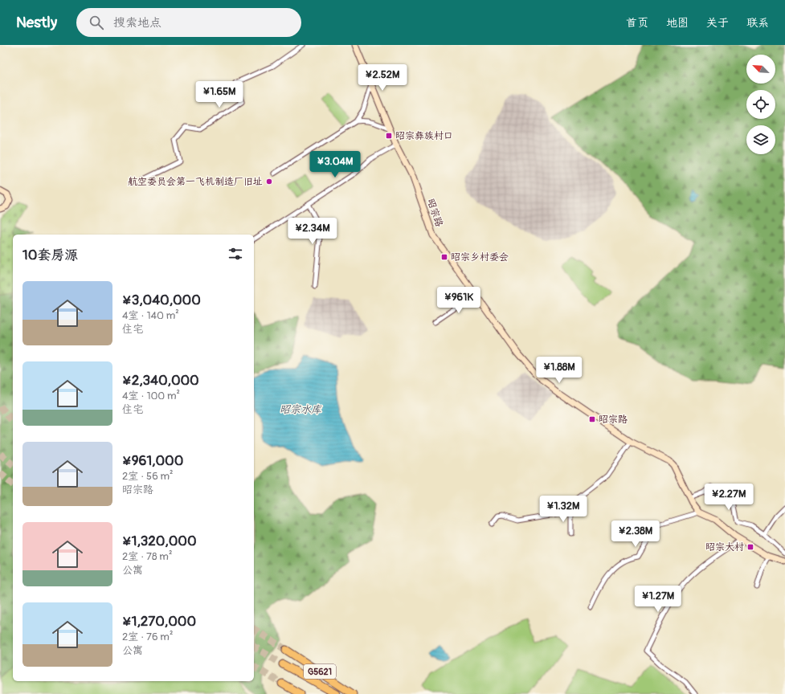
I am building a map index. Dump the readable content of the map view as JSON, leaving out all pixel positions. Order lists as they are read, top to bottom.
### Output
{
  "streets": {
    "highway": ["G5621"],
    "street": ["昭宗路"]
  },
  "water": ["昭宗水库"],
  "places": {
    "transit": [
      "昭宗彝族村口",
      "昭宗乡村委会",
      "昭宗路",
      "昭宗大村"
    ],
    "other": ["航空委员会第一飞机制造厂旧址"]
  },
  "north": "top left",
  "page": {
    "header": "Nestly",
    "search": "搜索地点",
    "nav": [
      "首页",
      "地图",
      "关于",
      "联系"
    ],
    "price": [
      "¥2.52M",
      "¥1.65M",
      "¥3.04M",
      "¥2.34M",
      "¥961K",
      "¥1.88M",
      "¥2.27M",
      "¥1.32M",
      "¥2.38M",
      "¥1.27M"
    ],
    "heading": "10套房源",
    "list": [
      {
        "name": "¥3,040,000",
        "note": "4室 · 140 m² · 住宅"
      },
      {
        "name": "¥2,340,000",
        "note": "4室 · 100 m² · 住宅"
      },
      {
        "name": "¥961,000",
        "note": "2室 · 56 m² · 昭宗路"
      },
      {
        "name": "¥1,320,000",
        "note": "2室 · 78 m² · 公寓"
      },
      {
        "name": "¥1,270,000",
        "note": "2室 · 76 m² · 公寓"
      }
    ]
  }
}
